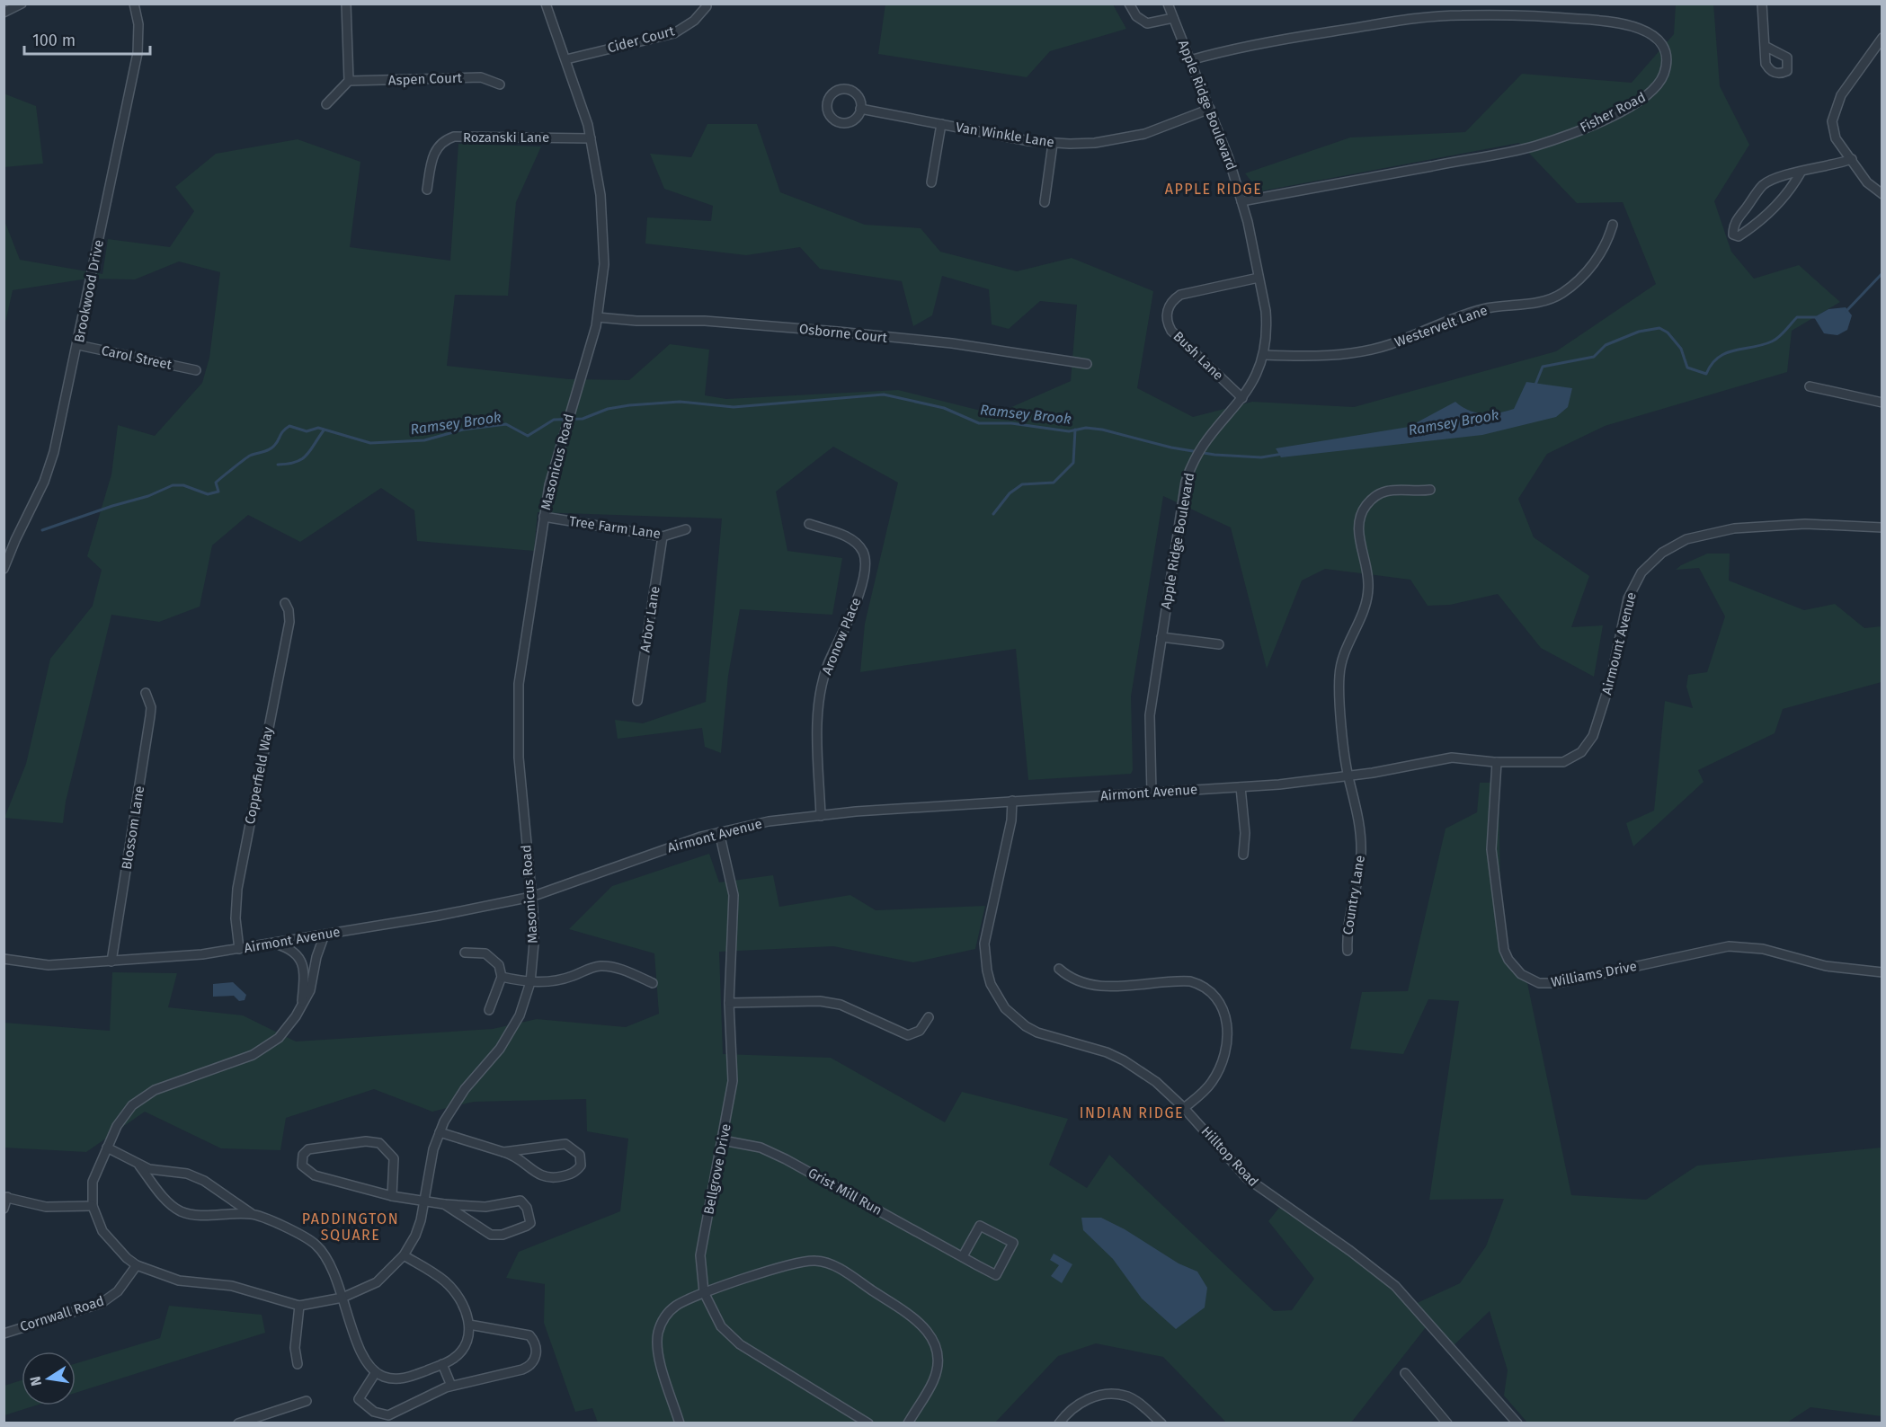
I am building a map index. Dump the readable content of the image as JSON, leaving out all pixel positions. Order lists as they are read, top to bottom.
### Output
{
  "streets": {
    "street": [
      "Cider Court",
      "Aspen Court",
      "Apple Ridge Boulevard",
      "Fisher Road",
      "Van Winkle Lane",
      "Rozanski Lane",
      "Brookwood Drive",
      "Westervelt Lane",
      "Osborne Court",
      "Bush Lane",
      "Carol Street",
      "Masonicus Road",
      "Tree Farm Lane",
      "Arbor Lane",
      "Aronow Place",
      "Airmount Avenue",
      "Copperfield Way",
      "Airmont Avenue",
      "Blossom Lane",
      "Country Lane",
      "Williams Drive",
      "Hilltop Road",
      "Bellgrove Drive",
      "Grist Mill Run",
      "Cornwall Road"
    ]
  },
  "crossings": [
    ["Cider Court", "Masonicus Road"],
    ["Apple Ridge Boulevard", "Fisher Road"],
    ["Apple Ridge Boulevard", "Van Winkle Lane"],
    ["Apple Ridge Boulevard", "Westervelt Lane"],
    ["Apple Ridge Boulevard", "Bush Lane"],
    ["Apple Ridge Boulevard", "Airmont Avenue"],
    ["Rozanski Lane", "Masonicus Road"],
    ["Brookwood Drive", "Carol Street"],
    ["Osborne Court", "Masonicus Road"],
    ["Masonicus Road", "Tree Farm Lane"],
    ["Masonicus Road", "Airmont Avenue"],
    ["Masonicus Road", "Cornwall Road"],
    ["Tree Farm Lane", "Arbor Lane"],
    ["Aronow Place", "Airmont Avenue"],
    ["Airmount Avenue", "Airmont Avenue"],
    ["Airmount Avenue", "Williams Drive"],
    ["Copperfield Way", "Airmont Avenue"],
    ["Airmont Avenue", "Blossom Lane"],
    ["Airmont Avenue", "Country Lane"],
    ["Airmont Avenue", "Hilltop Road"],
    ["Airmont Avenue", "Bellgrove Drive"],
    ["Bellgrove Drive", "Grist Mill Run"]
  ],
  "districts": ["APPLE RIDGE", "INDIAN RIDGE", "PADDINGTON SQUARE"],
  "water": ["Ramsey Brook"],
  "scale_bar": "100 m",
  "north": "left"
}
